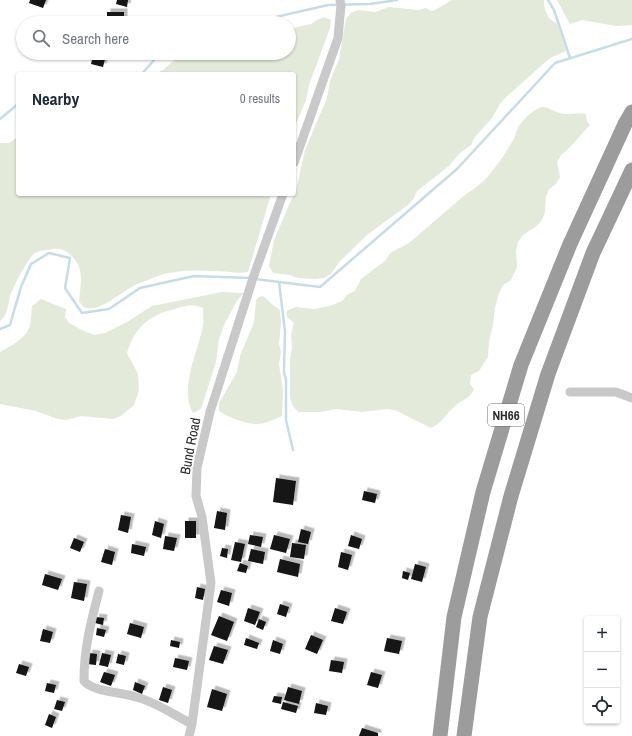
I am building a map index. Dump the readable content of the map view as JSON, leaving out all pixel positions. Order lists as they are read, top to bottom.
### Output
{
  "streets": {
    "highway": ["NH66"],
    "street": ["Bund Road"]
  },
  "page": {
    "search": "Search here",
    "heading": ["Nearby", "0 results"],
    "map_buttons": ["+", "−"]
  }
}
